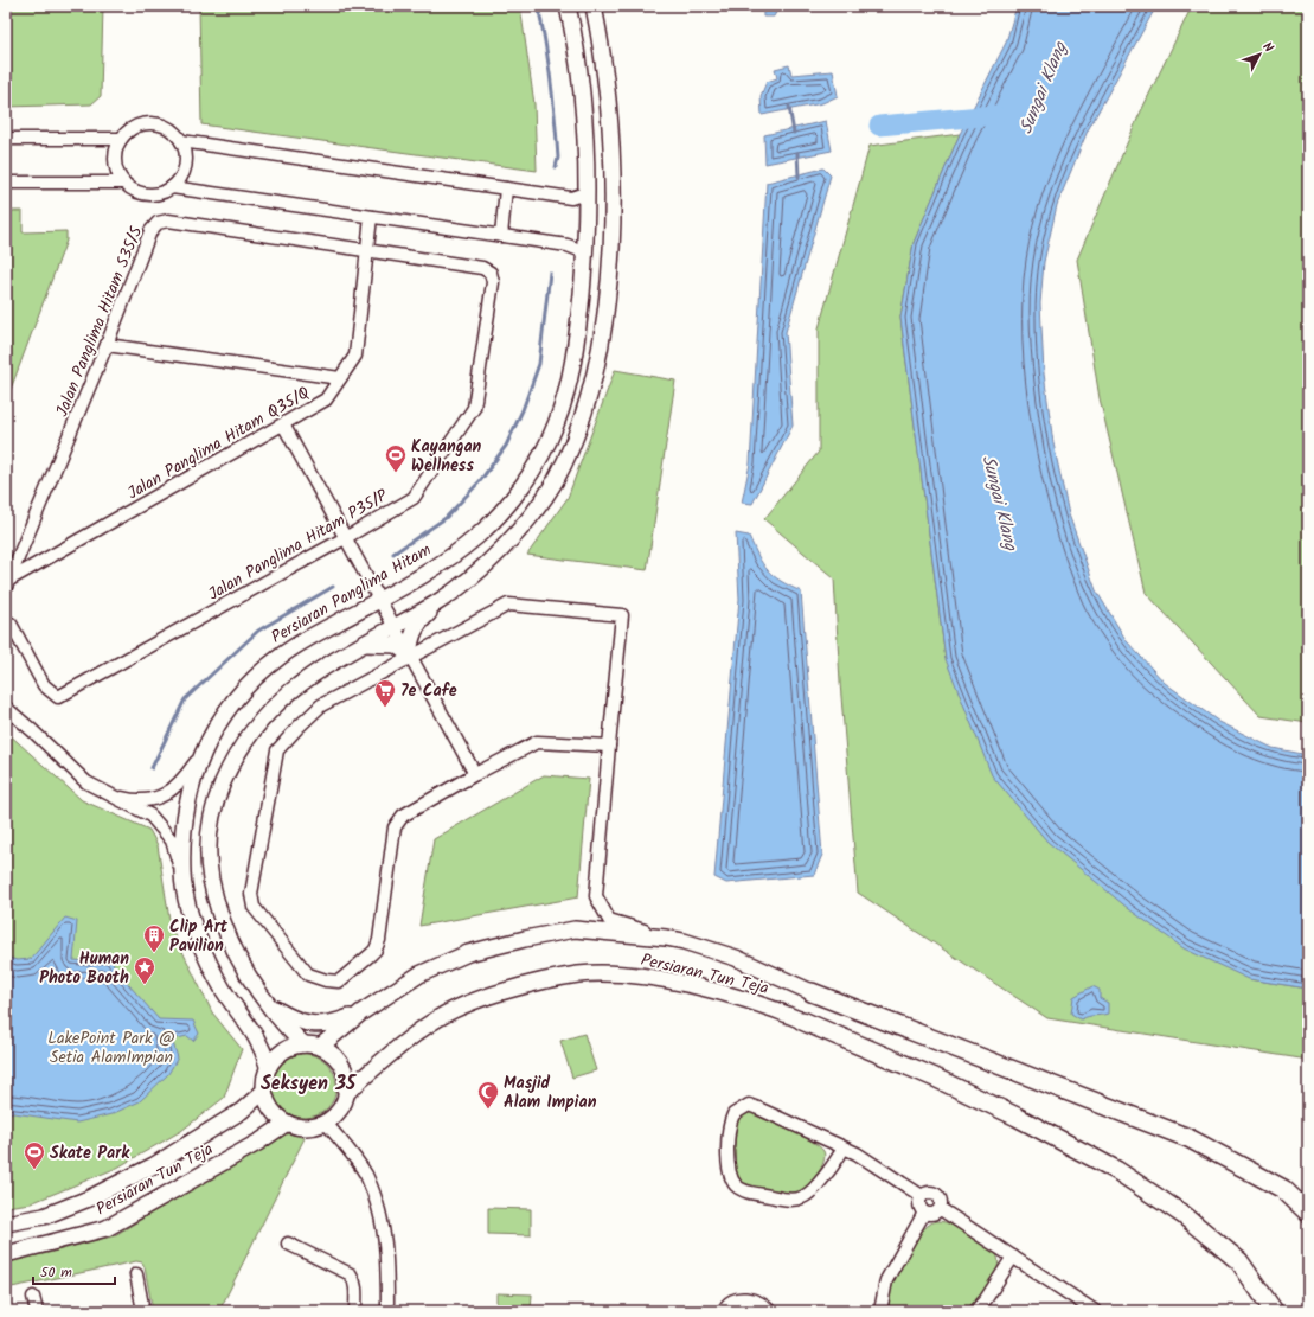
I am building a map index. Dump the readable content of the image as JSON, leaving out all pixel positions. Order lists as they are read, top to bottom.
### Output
{
  "streets": {
    "main road": ["Persiaran Panglima Hitam", "Persiaran Tun Teja"],
    "street": ["Jalan Panglima Hitam S35/S", "Jalan Panglima Hitam Q35/Q", "Jalan Panglima Hitam P35/P"]
  },
  "crossings": [
    ["Jalan Panglima Hitam S35/S", "Jalan Panglima Hitam Q35/Q"],
    ["Jalan Panglima Hitam S35/S", "Jalan Panglima Hitam P35/P"],
    ["Persiaran Panglima Hitam", "Persiaran Tun Teja"]
  ],
  "districts": ["Seksyen 35"],
  "water": ["Sungai Klang"],
  "parks": ["LakePoint Park @ Setia AlamImpian"],
  "places": {
    "sports": ["Kayangan Wellness", "Skate Park"],
    "supermarket": ["7e Cafe"],
    "building": ["Clip Art Pavilion"],
    "place": ["Human Photo Booth"],
    "mosque": ["Masjid Alam Impian"]
  },
  "scale_bar": "50 m",
  "north": "top right"
}
